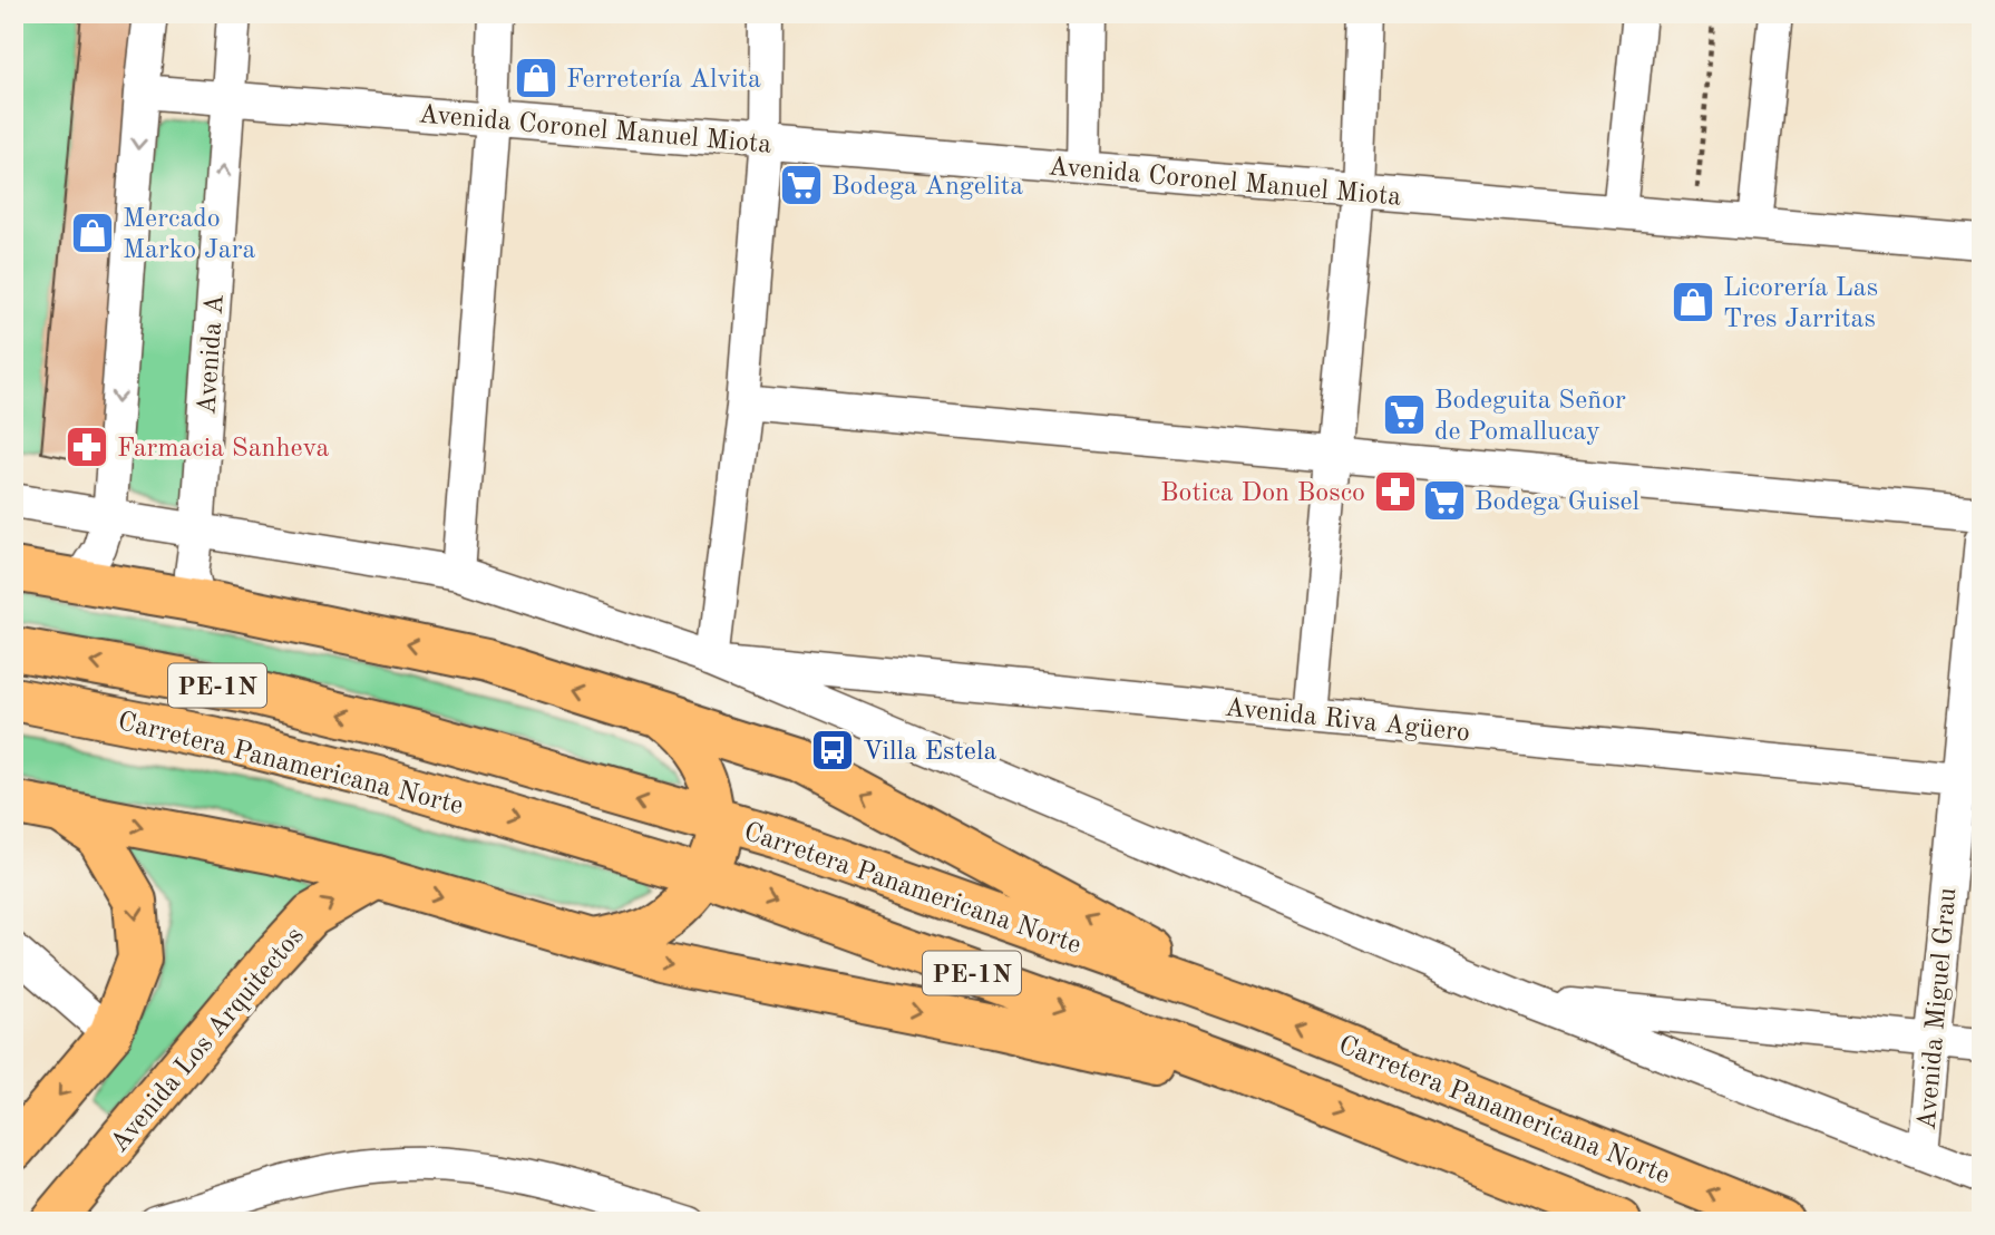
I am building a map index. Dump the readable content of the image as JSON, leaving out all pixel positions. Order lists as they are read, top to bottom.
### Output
{
  "streets": {
    "main road": ["PE-1N", "Carretera Panamericana Norte", "Avenida Los Arquitectos"],
    "street": [
      "Avenida Coronel Manuel Miota",
      "Avenida A",
      "Avenida Riva Agüero",
      "Avenida Miguel Grau"
    ]
  },
  "crossings": [
    ["Avenida Coronel Manuel Miota", "Avenida A"],
    ["Avenida Riva Agüero", "Avenida Miguel Grau"]
  ],
  "places": {
    "shop": ["Ferretería Alvita", "Mercado Marko Jara", "Licorería Las Tres Jarritas"],
    "supermarket": ["Bodega Angelita", "Bodeguita Señor de Pomallucay", "Bodega Guisel"],
    "pharmacy": ["Farmacia Sanheva", "Botica Don Bosco"],
    "bus stop": ["Villa Estela"]
  }
}
